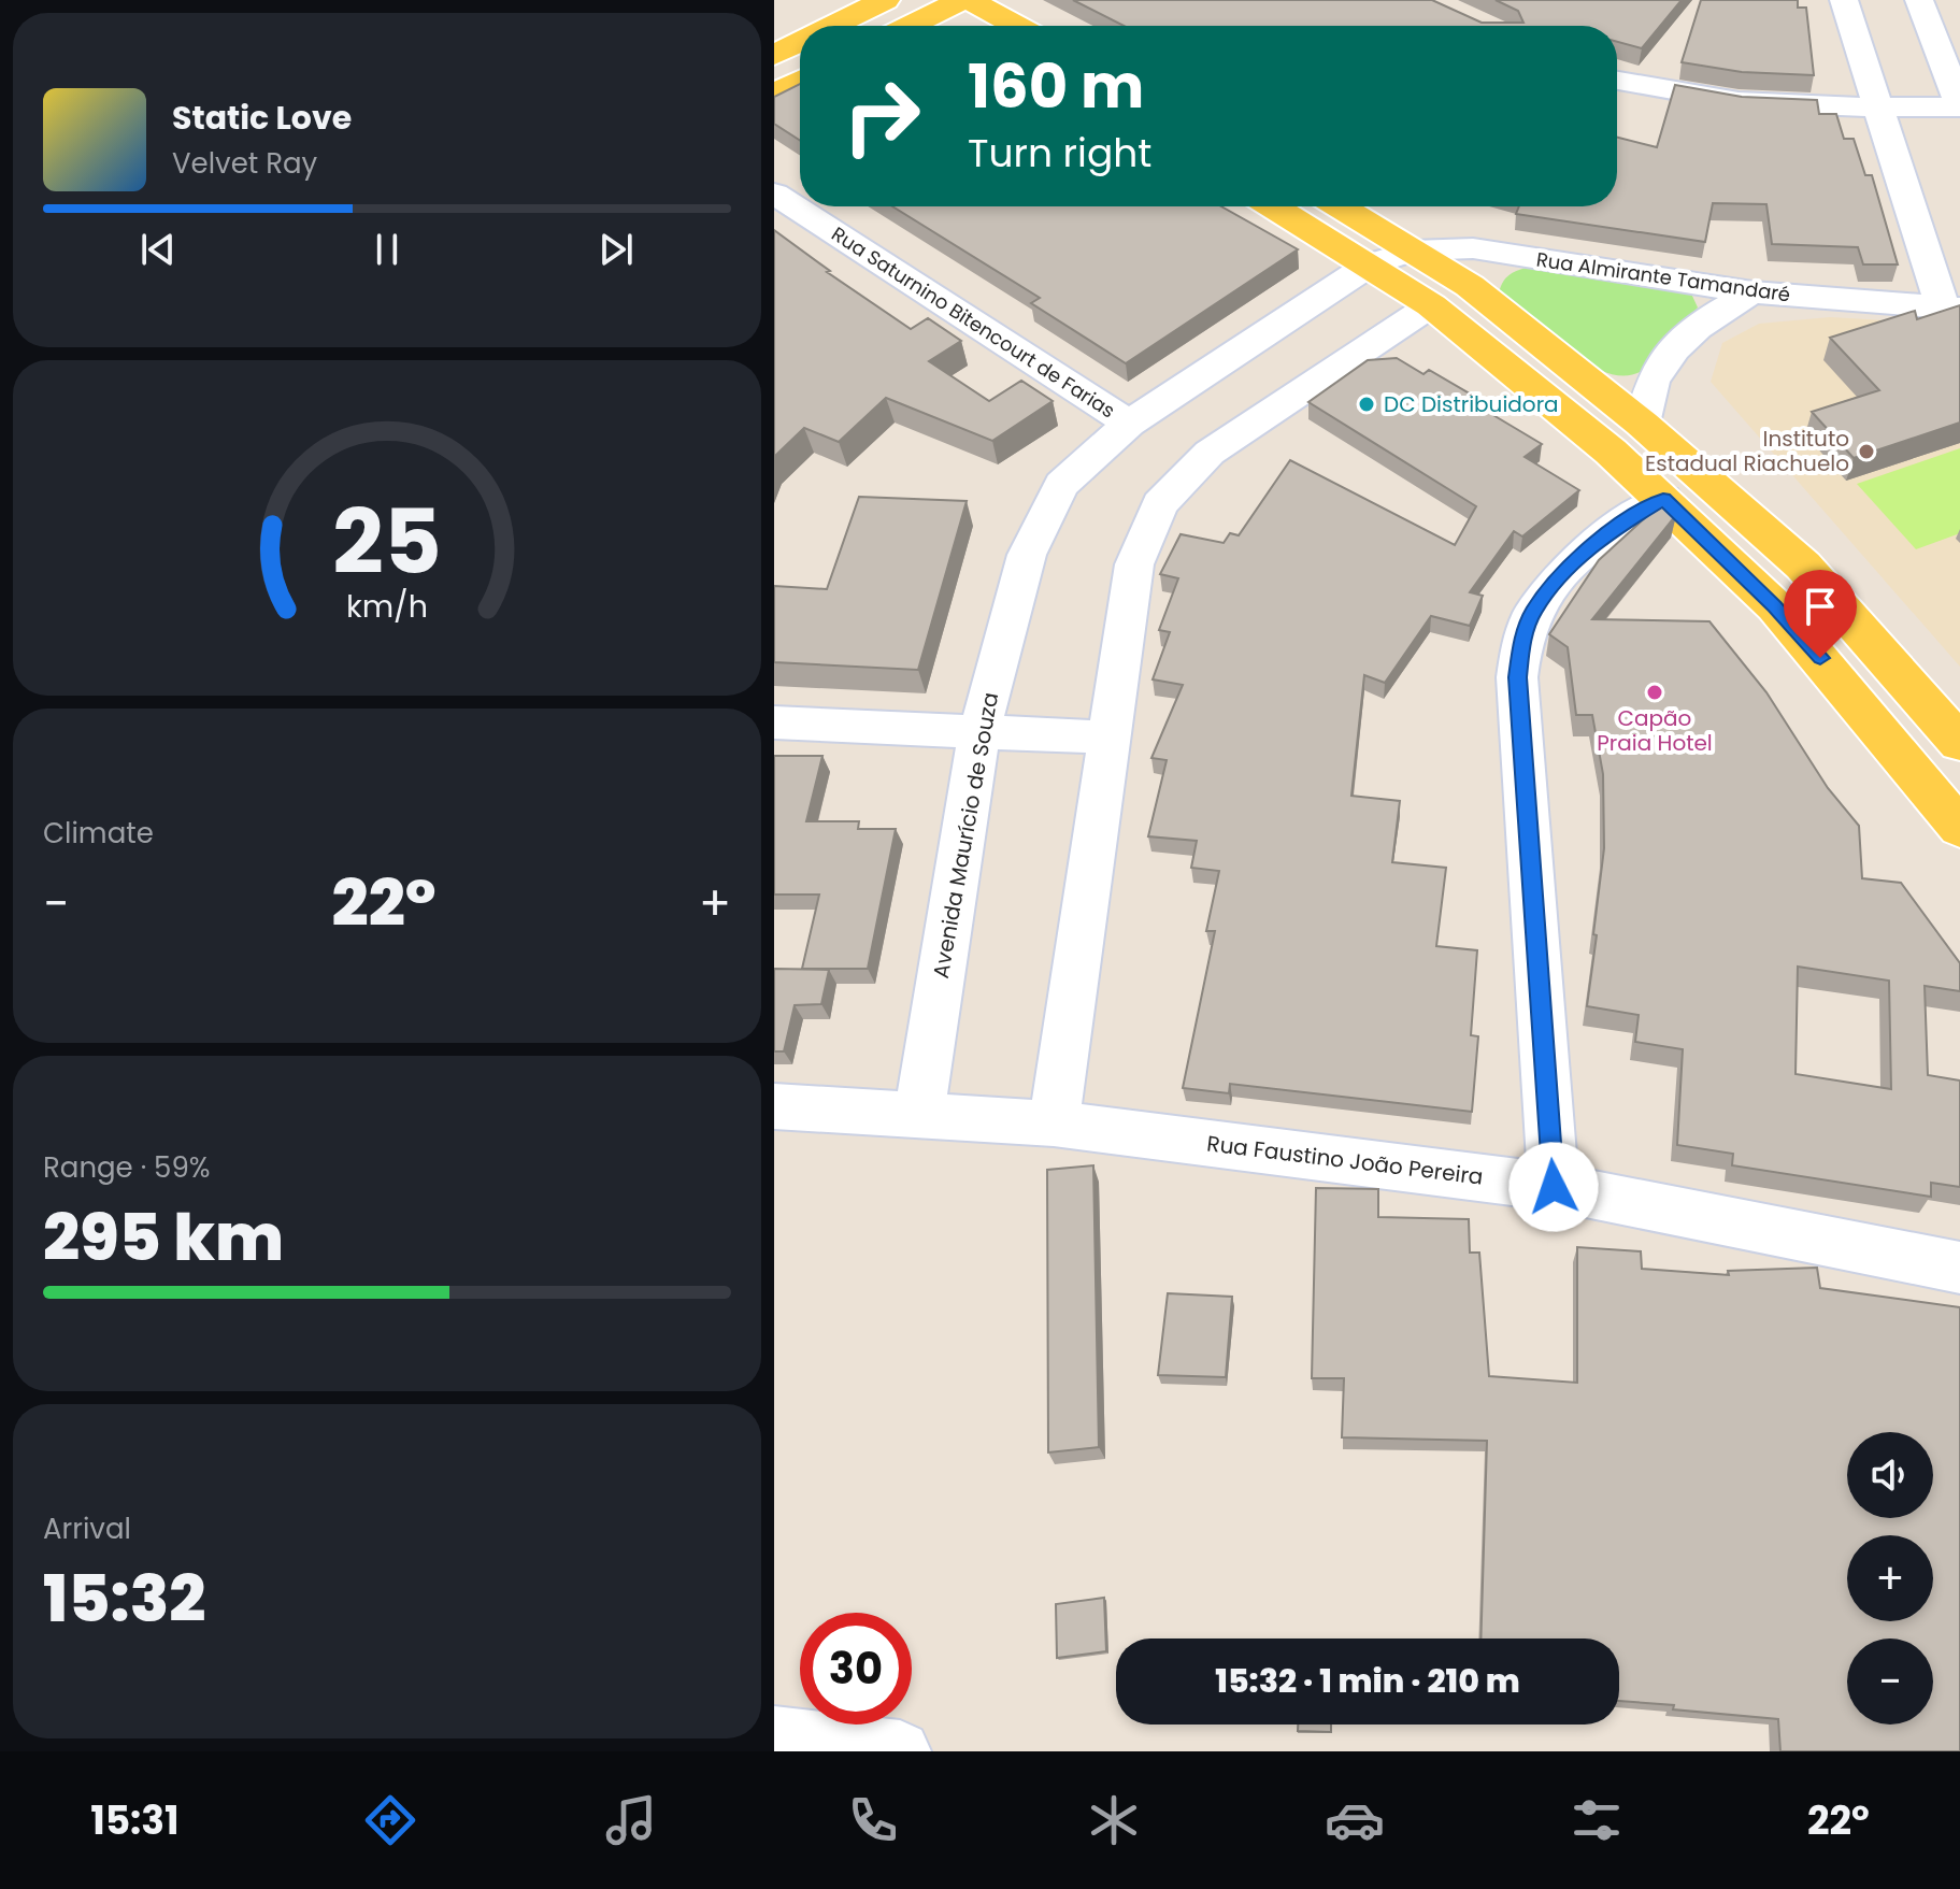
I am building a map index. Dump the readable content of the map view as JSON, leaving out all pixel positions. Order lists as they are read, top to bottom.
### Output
{
  "streets": {
    "street": [
      "Rua Almirante Tamandaré",
      "Rua Saturnino Bitencourt de Farias",
      "Avenida Maurício de Souza",
      "Rua Faustino João Pereira"
    ]
  },
  "crossings": [
    ["Rua Almirante Tamandaré", "Avenida Maurício de Souza"],
    ["Rua Saturnino Bitencourt de Farias", "Avenida Maurício de Souza"],
    ["Avenida Maurício de Souza", "Rua Faustino João Pereira"]
  ],
  "places": ["DC Distribuidora", "Instituto Estadual Riachuelo", "Capão Praia Hotel"],
  "page": {
    "turn": ["160 m", "Turn right"],
    "song": ["Static Love", "Velvet Ray"],
    "tile": [
      "Climate",
      ["Range · 59%", "295 km"],
      ["Arrival", "15:32"]
    ],
    "heat": ["−", "22°", "+"],
    "map_buttons": ["+", "−"],
    "limit": "30",
    "trip": "15:32 · 1 min · 210 m",
    "tabs": ["15:31", "22°"],
    "gauge": ["25", "km/h"]
  }
}
